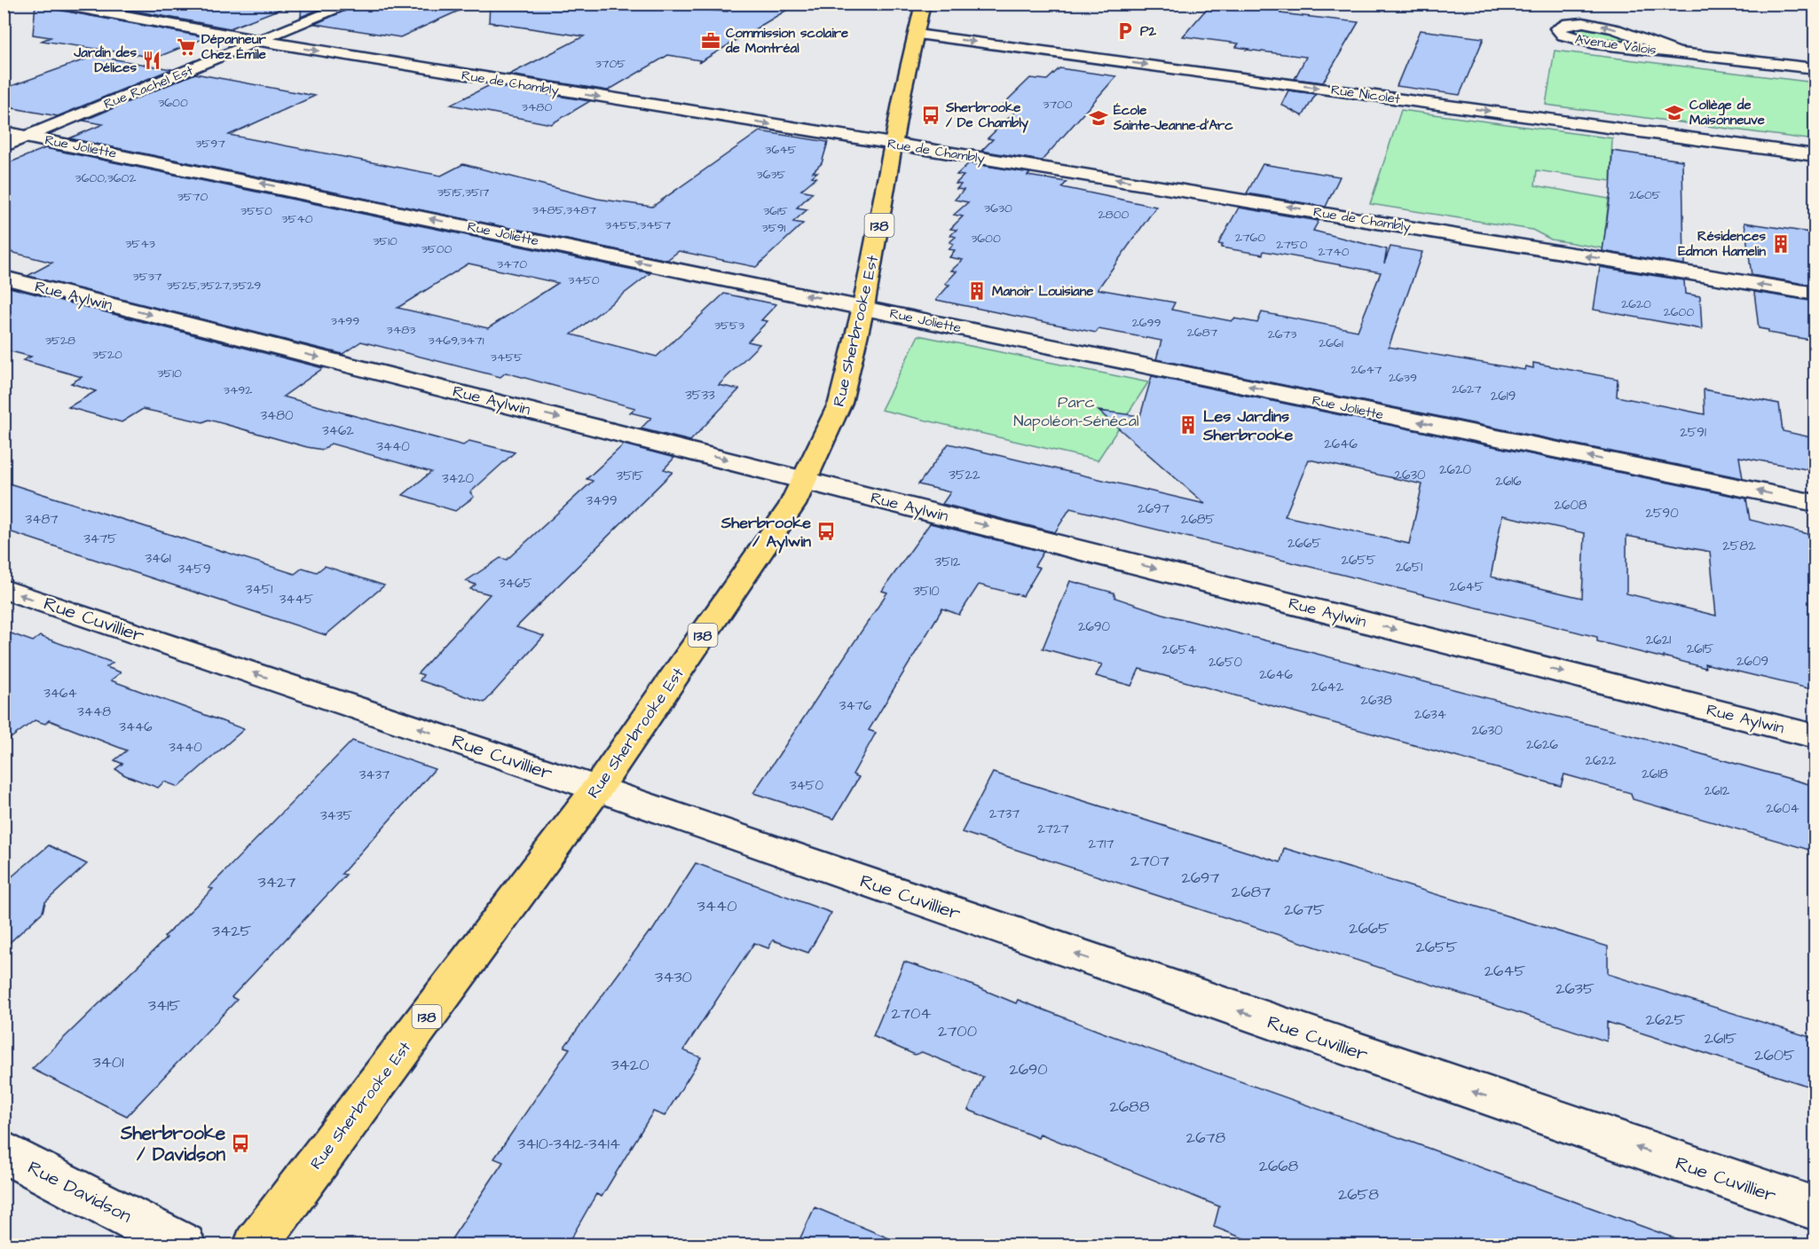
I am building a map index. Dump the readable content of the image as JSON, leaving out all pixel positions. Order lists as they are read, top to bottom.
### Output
{
  "streets": {
    "main road": ["138", "Rue Sherbrooke Est"],
    "street": [
      "Avenue Valois",
      "Rue de Chambly",
      "Rue Rachel Est",
      "Rue Nicolet",
      "Rue Joliette",
      "Rue Aylwin",
      "Rue Cuvillier",
      "Rue Davidson"
    ]
  },
  "crossings": [
    ["Rue de Chambly", "Rue Rachel Est"],
    ["Rue de Chambly", "Rue Sherbrooke Est"],
    ["Rue Rachel Est", "Rue Joliette"],
    ["Rue Nicolet", "Rue Sherbrooke Est"],
    ["Rue Joliette", "Rue Sherbrooke Est"],
    ["Rue Aylwin", "Rue Sherbrooke Est"],
    ["Rue Sherbrooke Est", "Rue Cuvillier"]
  ],
  "one_way": [
    "Rue Nicolet",
    "Rue Joliette",
    "Rue Aylwin",
    "Rue Cuvillier"
  ],
  "parks": ["Parc Napoléon-Sénécal"],
  "places": {
    "parking": ["P2"],
    "office": ["Commission scolaire de Montréal"],
    "supermarket": ["Dépanneur Chez Émile"],
    "restaurant": ["Jardin des Délices"],
    "school or university": ["Collège de Maisonneuve", "École Sainte-Jeanne-d'Arc"],
    "bus stop": ["Sherbrooke / De Chambly", "Sherbrooke / Aylwin", "Sherbrooke / Davidson"],
    "building": ["Résidences Edmon Hamelin", "Manoir Louisiane", "Les Jardins Sherbrooke"]
  },
  "house_numbers": [
    "3705",
    "3600",
    "3700",
    "3480",
    "3597",
    "3645",
    "3635",
    "3600,3602",
    "3515,3517",
    "2605",
    "3570",
    "3630",
    "3485,3487",
    "3550",
    "3615",
    "2800",
    "3540",
    "3455,3457",
    "3591",
    "2760",
    "3600",
    "3510",
    "3543",
    "2750",
    "3500",
    "2740",
    "3470",
    "3537",
    "3450",
    "3525,3527,3529",
    "2620",
    "2600",
    "3499",
    "2699",
    "3553",
    "3483",
    "2687",
    "2673",
    "3528",
    "3469,3471",
    "2661",
    "3520",
    "3455",
    "2647",
    "3510",
    "2639",
    "2627",
    "3492",
    "3533",
    "2619",
    "3480",
    "3462",
    "2591",
    "2646",
    "3440",
    "2620",
    "3522",
    "2630",
    "3515",
    "3420",
    "2616",
    "3499",
    "2608",
    "2697",
    "2590",
    "3487",
    "2685",
    "3475",
    "2665",
    "2582",
    "3461",
    "2655",
    "3512",
    "2651",
    "3459",
    "3465",
    "2645",
    "3451",
    "3510",
    "3445",
    "2690",
    "2621",
    "2615",
    "2654",
    "2609",
    "2650",
    "2646",
    "2642",
    "3464",
    "2638",
    "3476",
    "3448",
    "2634",
    "3446",
    "2630",
    "2626",
    "3440",
    "2622",
    "2618",
    "3437",
    "3450",
    "2612",
    "2604",
    "2737",
    "3435",
    "2727",
    "2717",
    "2707",
    "2697",
    "3427",
    "2687",
    "3440",
    "2675",
    "2665",
    "3425",
    "2655",
    "2645",
    "3430",
    "2635",
    "3415",
    "2704",
    "2625",
    "2700",
    "2615",
    "2605",
    "3401",
    "3420",
    "2690",
    "2688",
    "2678",
    "3410-3412-3414",
    "2668",
    "2658"
  ]
}
